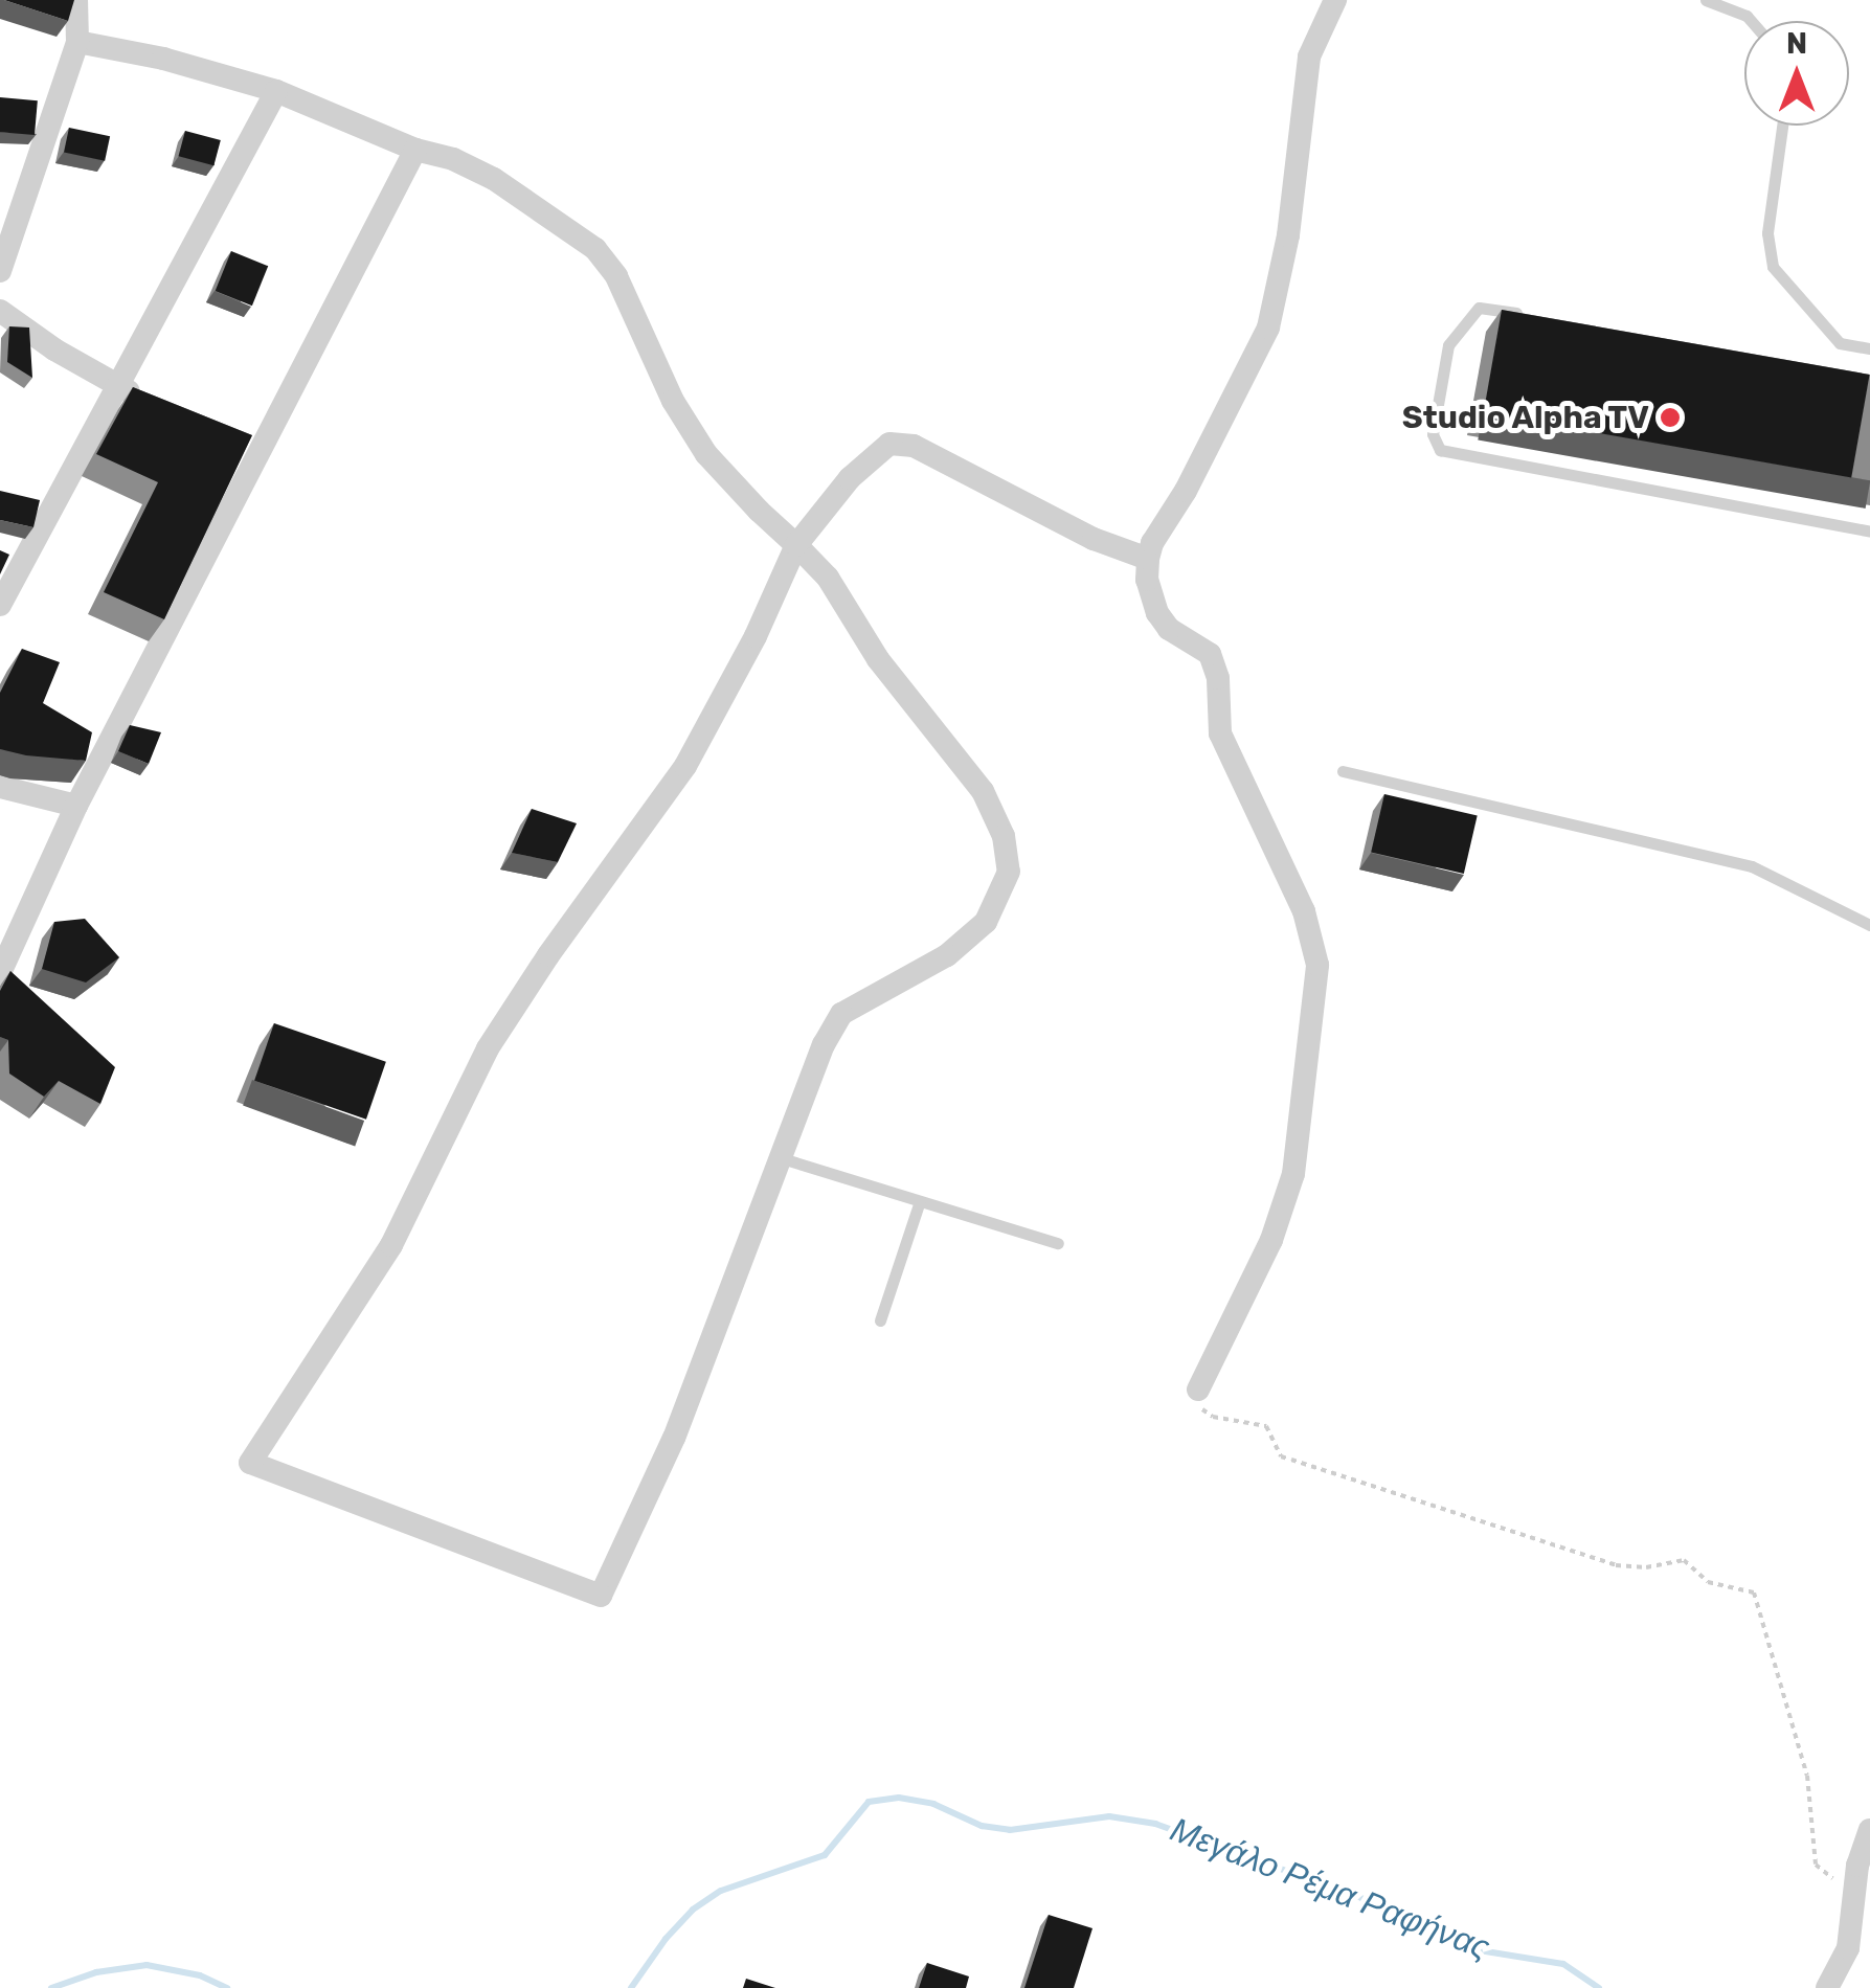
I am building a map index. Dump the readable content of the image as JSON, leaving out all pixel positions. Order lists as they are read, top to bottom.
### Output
{
  "water": ["Μεγάλο Ρέμα Ραφήνας"],
  "places": ["Studio Alpha TV"],
  "north": "top"
}
